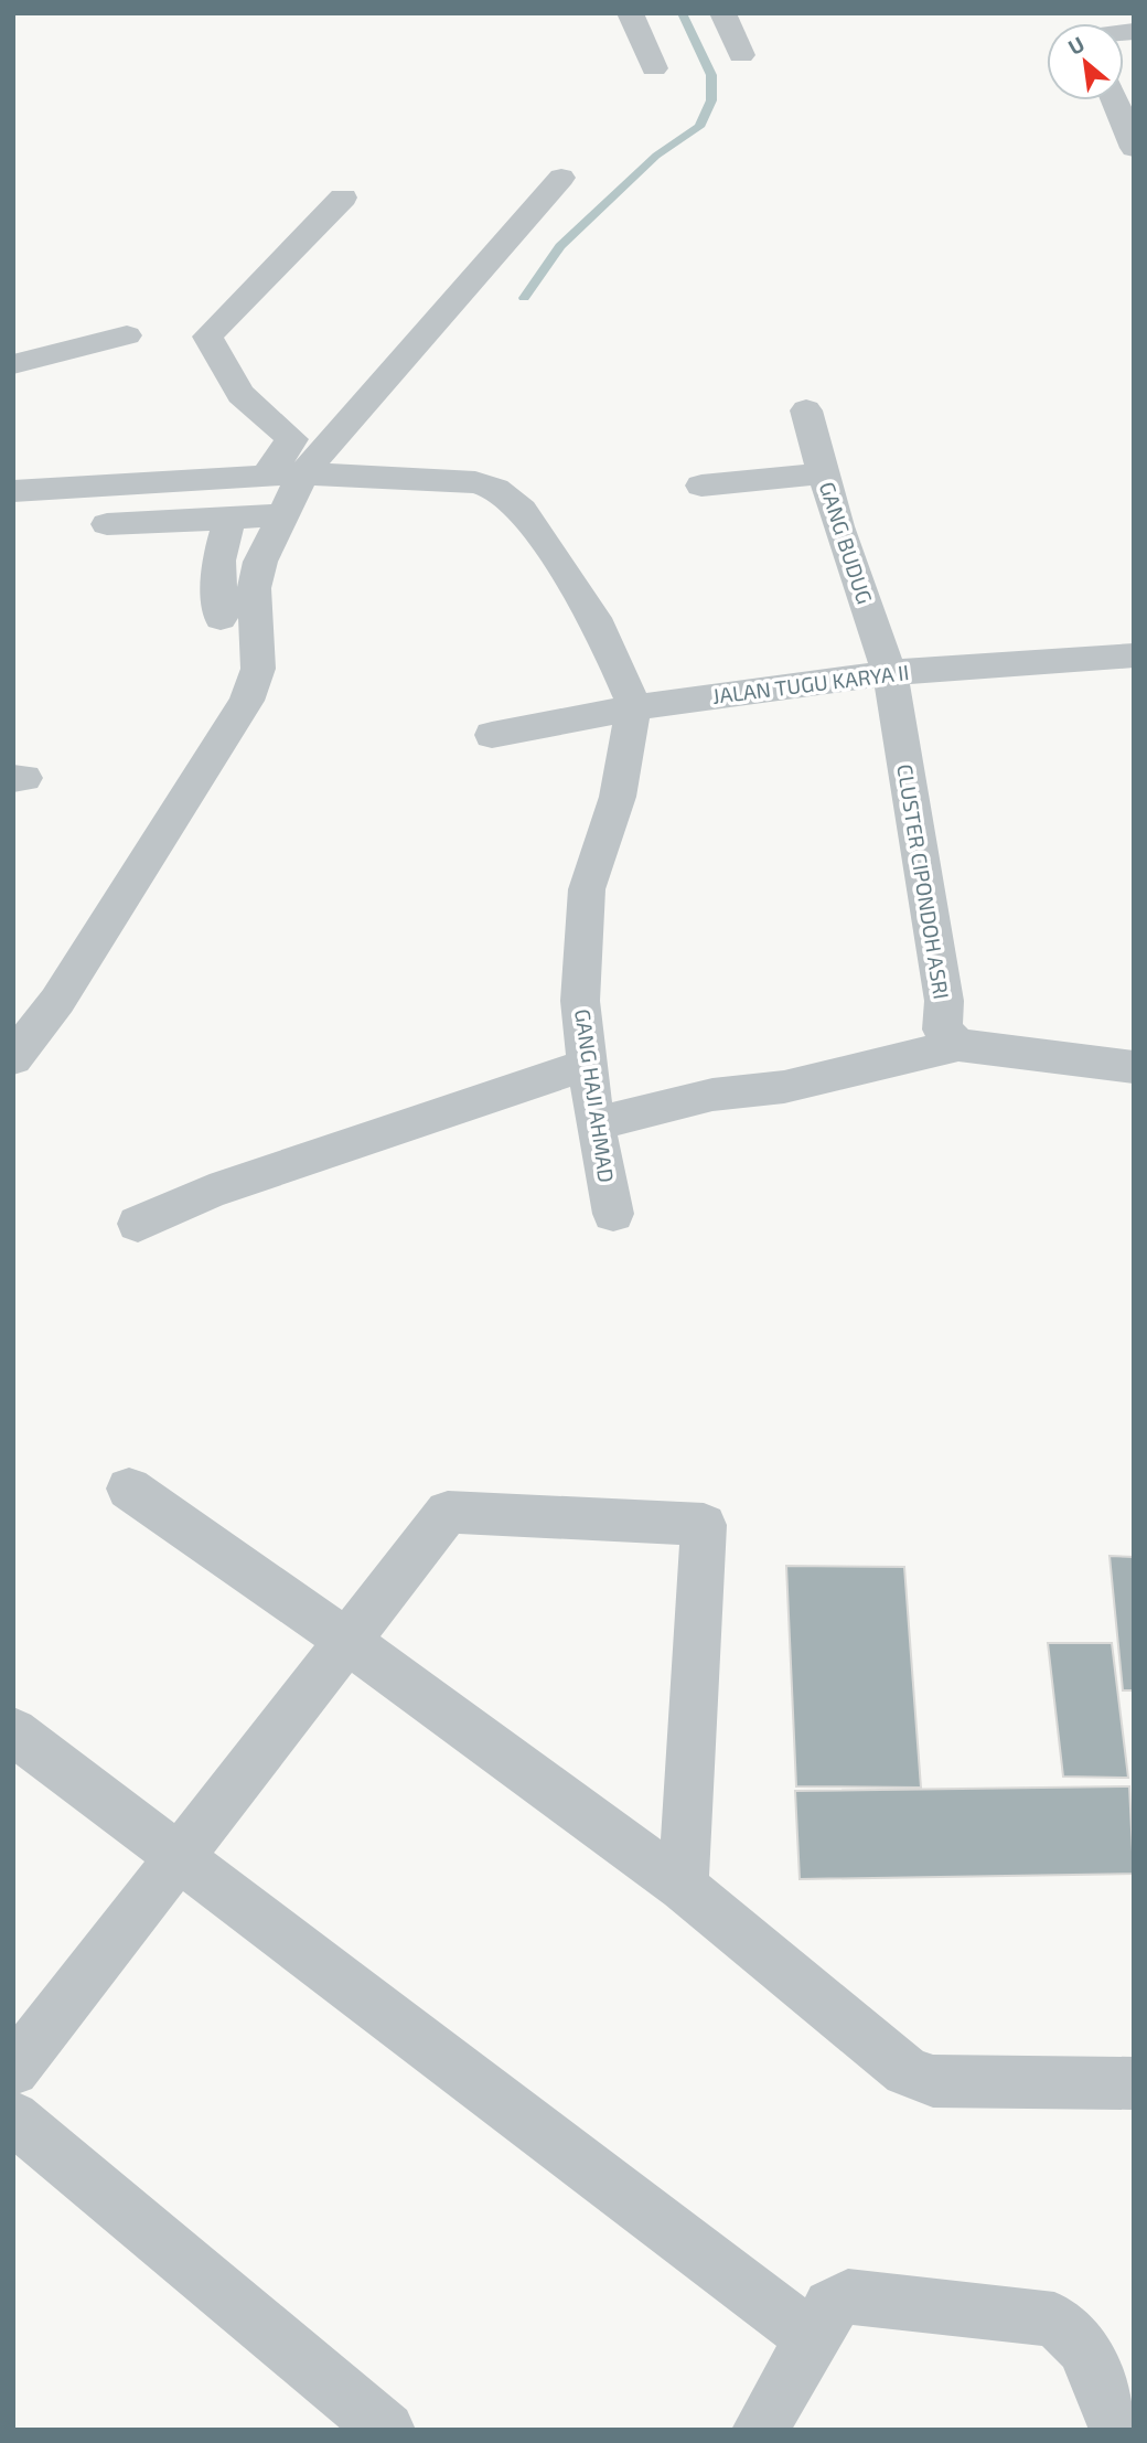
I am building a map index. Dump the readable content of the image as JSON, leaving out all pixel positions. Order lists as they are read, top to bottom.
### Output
{
  "streets": {
    "street": [
      "GANG BUDUG",
      "JALAN TUGU KARYA II",
      "CLUSTER CIPONDOH ASRI",
      "GANG HAJI AHMAD"
    ]
  },
  "crossings": [
    ["GANG BUDUG", "JALAN TUGU KARYA II"],
    ["GANG BUDUG", "CLUSTER CIPONDOH ASRI"],
    ["JALAN TUGU KARYA II", "CLUSTER CIPONDOH ASRI"],
    ["JALAN TUGU KARYA II", "GANG HAJI AHMAD"]
  ],
  "north": "top left"
}
